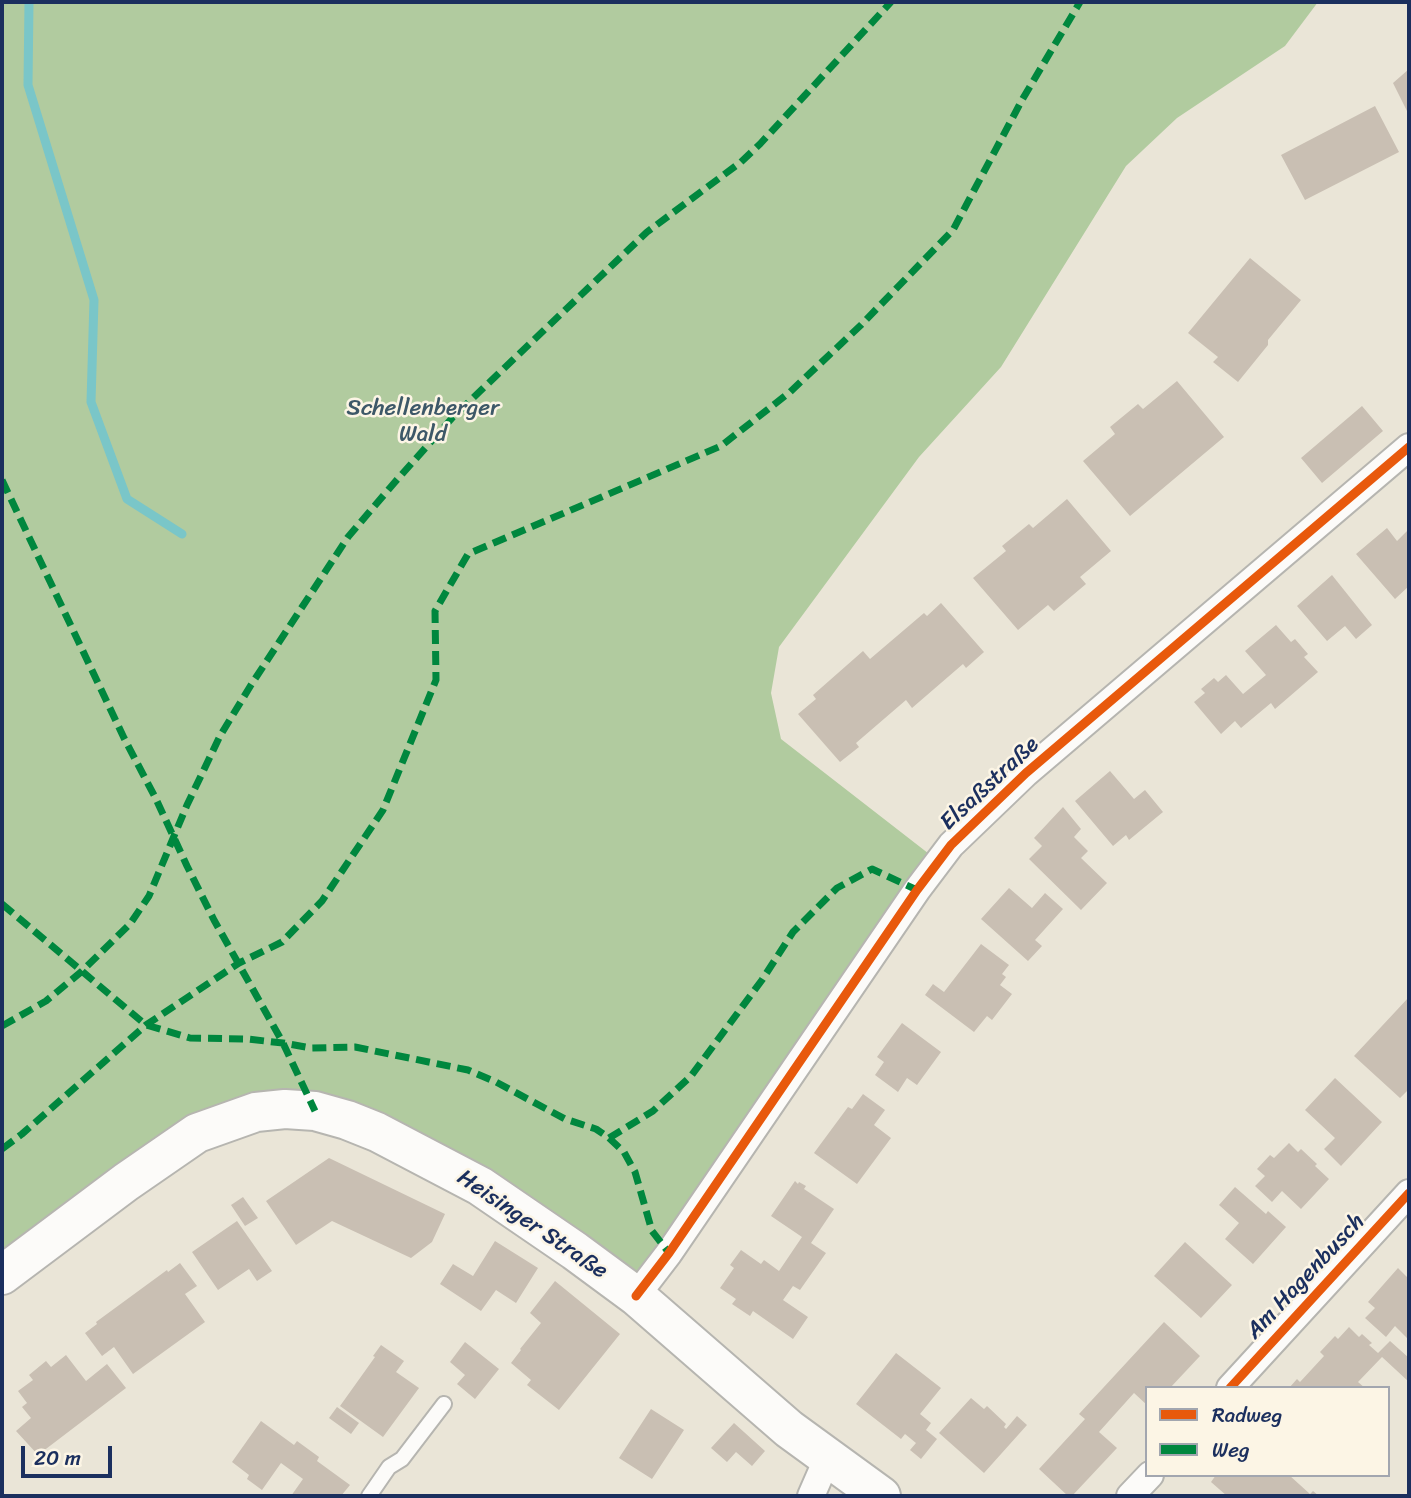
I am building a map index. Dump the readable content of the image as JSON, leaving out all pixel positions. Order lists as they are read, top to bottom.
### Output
{
  "streets": {
    "main road": ["Heisinger Straße"],
    "street": ["Elsaßstraße", "Am Hagenbusch"]
  },
  "crossings": [
    ["Elsaßstraße", "Heisinger Straße"]
  ],
  "parks": ["Schellenberger Wald"],
  "legend": ["Radweg", "Weg"],
  "scale_bar": "20 m"
}
